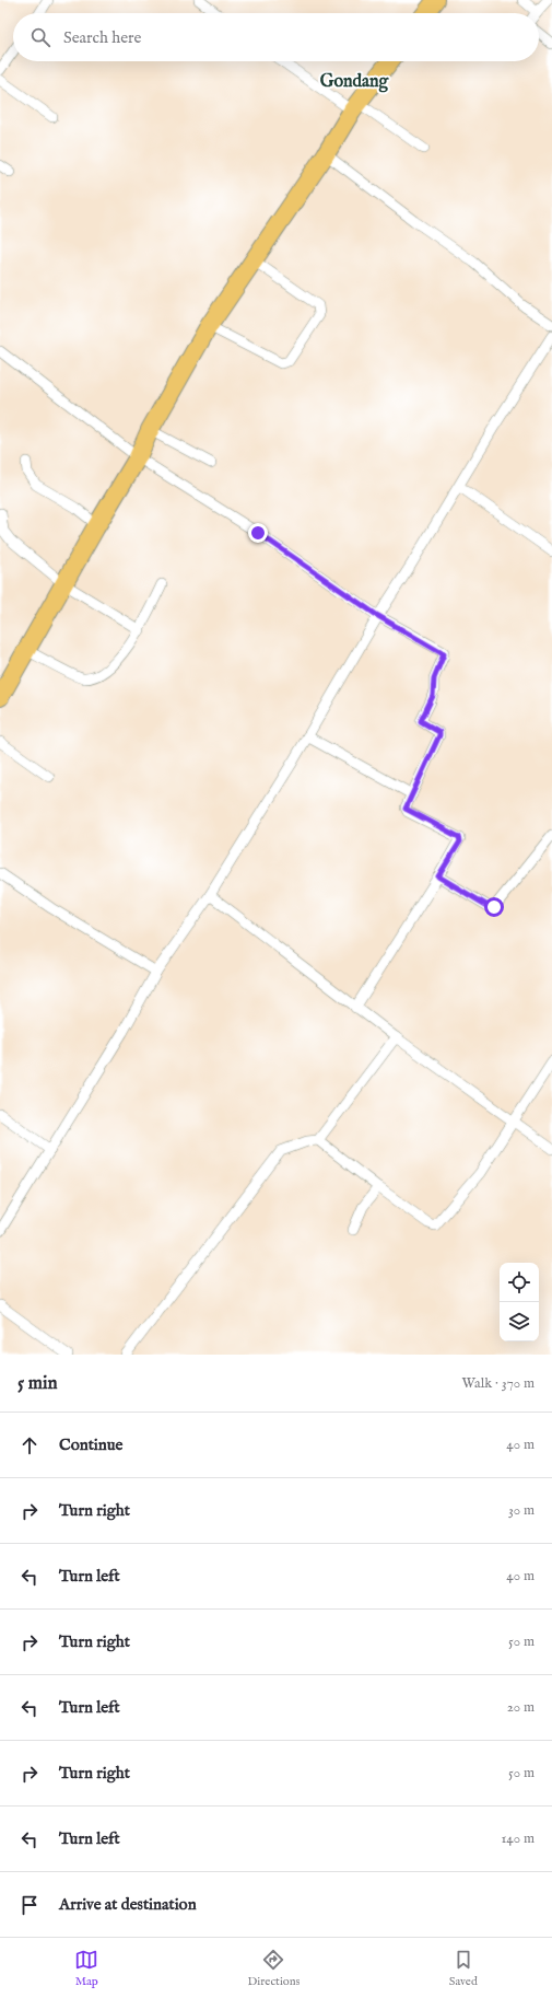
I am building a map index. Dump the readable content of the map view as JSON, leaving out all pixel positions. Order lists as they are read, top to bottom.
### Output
{
  "districts": ["Gondang"],
  "page": {
    "search": "Search here",
    "heading": ["5 min", "Walk · 370 m"],
    "list": [
      ["Continue", "40 m"],
      ["Turn right", "30 m"],
      ["Turn left", "40 m"],
      ["Turn right", "50 m"],
      ["Turn left", "20 m"],
      ["Turn right", "50 m"],
      ["Turn left", "140 m"],
      "Arrive at destination"
    ],
    "nav": ["Map", "Directions", "Saved"]
  }
}
